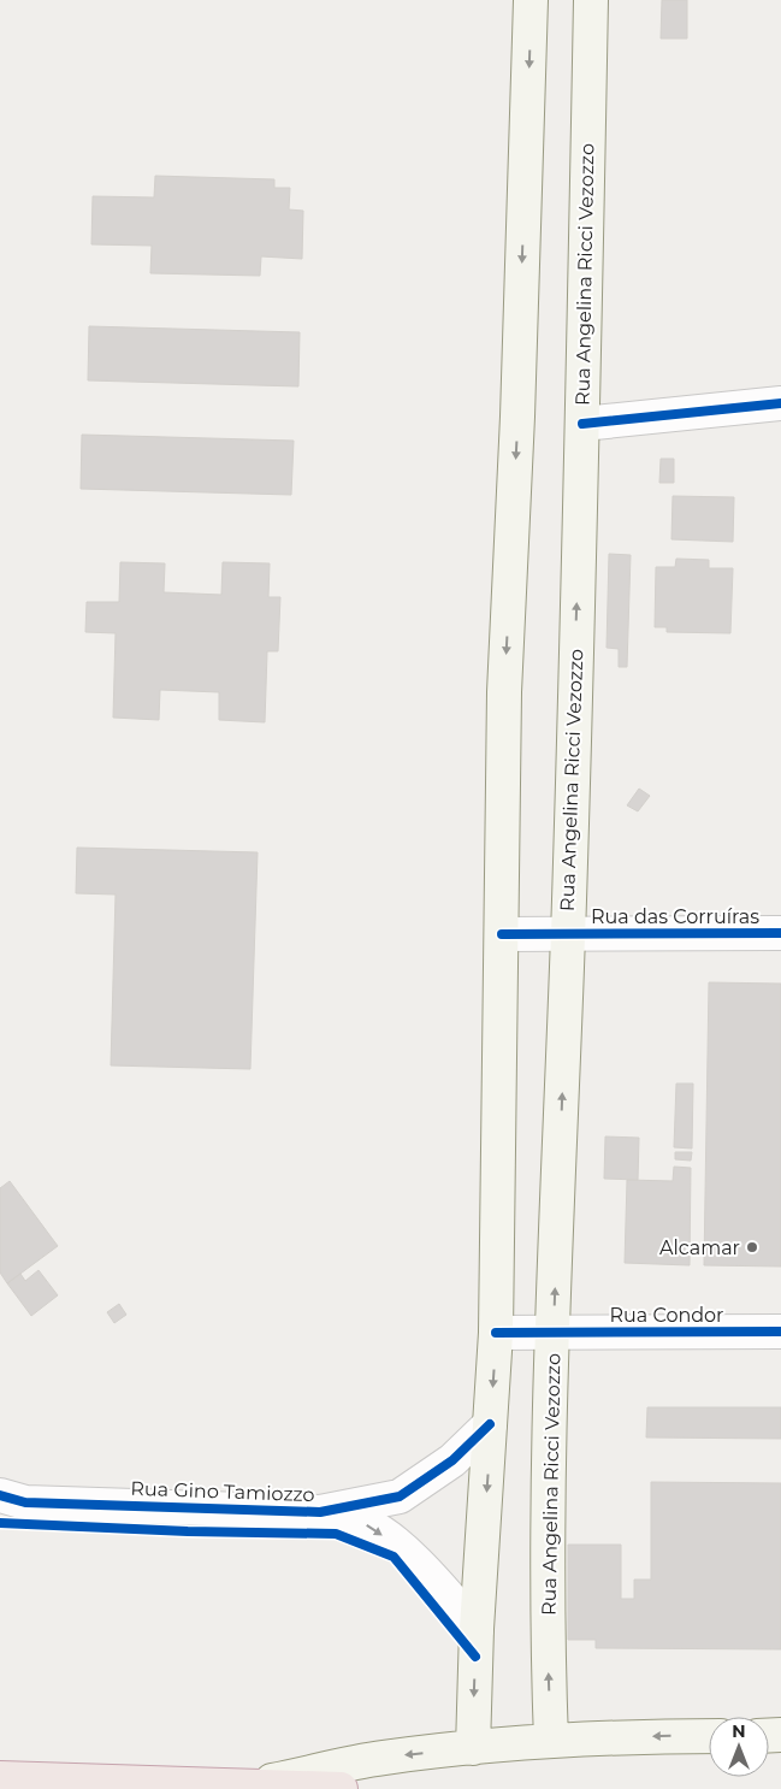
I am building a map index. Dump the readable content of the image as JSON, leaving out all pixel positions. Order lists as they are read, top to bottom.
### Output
{
  "streets": {
    "main road": ["Rua Angelina Ricci Vezozzo"],
    "street": ["Rua das Corruíras", "Rua Condor", "Rua Gino Tamiozzo"]
  },
  "crossings": [
    ["Rua Angelina Ricci Vezozzo", "Rua das Corruíras"],
    ["Rua Angelina Ricci Vezozzo", "Rua Condor"]
  ],
  "places": ["Alcamar"],
  "north": "top"
}
